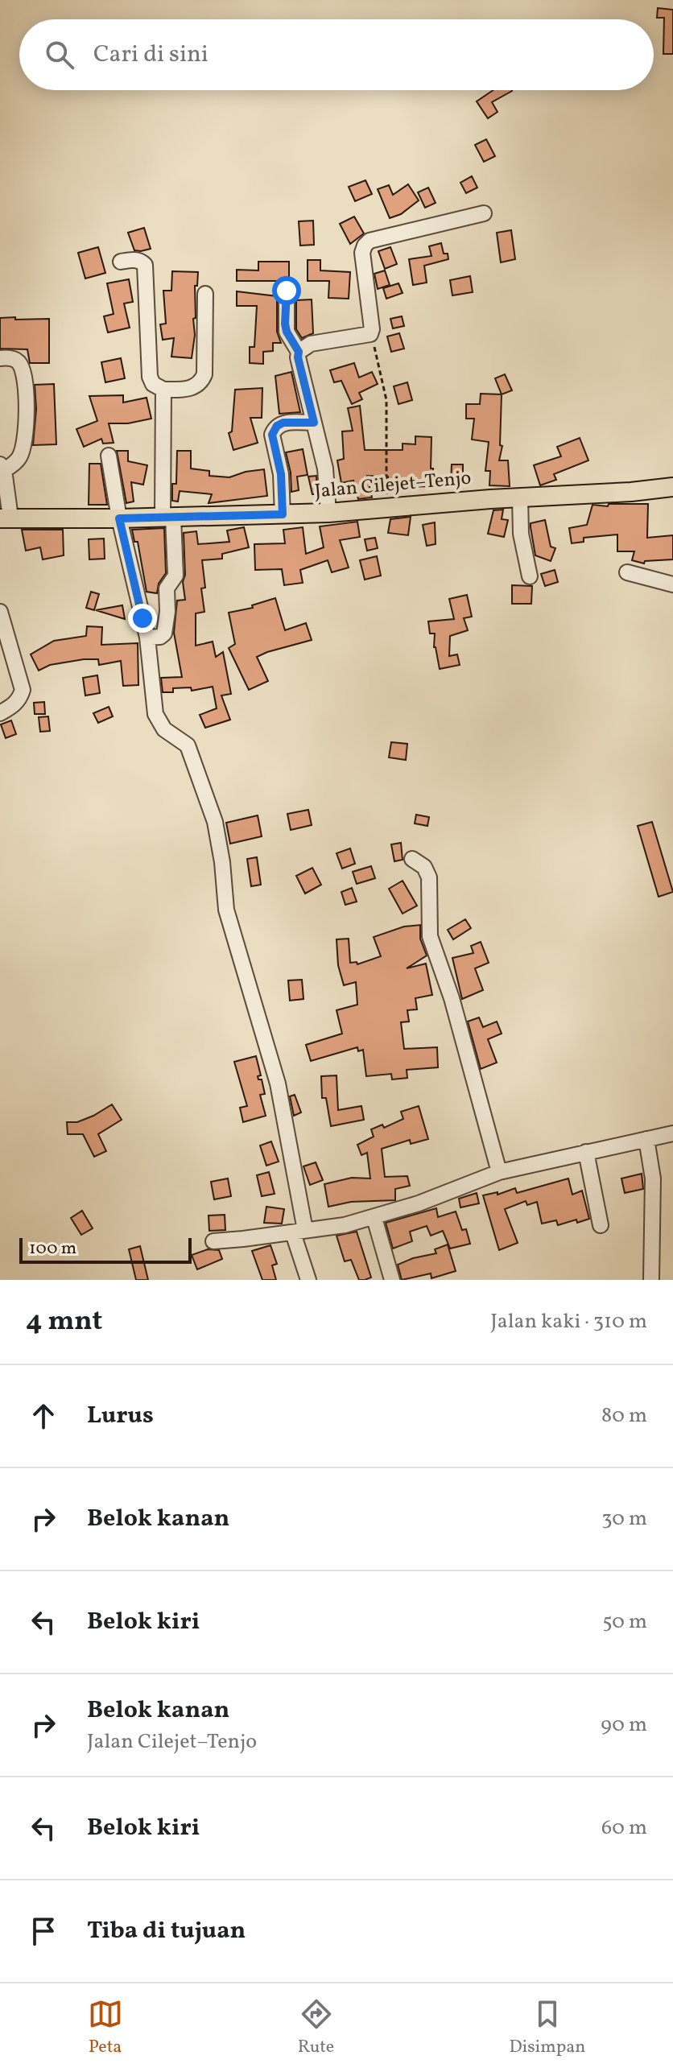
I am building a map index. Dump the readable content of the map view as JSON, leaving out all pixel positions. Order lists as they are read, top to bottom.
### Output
{
  "streets": {
    "main road": ["Jalan Cilejet–Tenjo"]
  },
  "scale_bar": "100 m",
  "page": {
    "search": "Cari di sini",
    "scale": "100 m",
    "heading": ["4 mnt", "Jalan kaki · 310 m"],
    "list": [
      ["Lurus", "80 m"],
      ["Belok kanan", "30 m"],
      ["Belok kiri", "50 m"],
      ["Belok kanan", "Jalan Cilejet–Tenjo", "90 m"],
      ["Belok kiri", "60 m"],
      "Tiba di tujuan"
    ],
    "nav": ["Peta", "Rute", "Disimpan"]
  }
}
